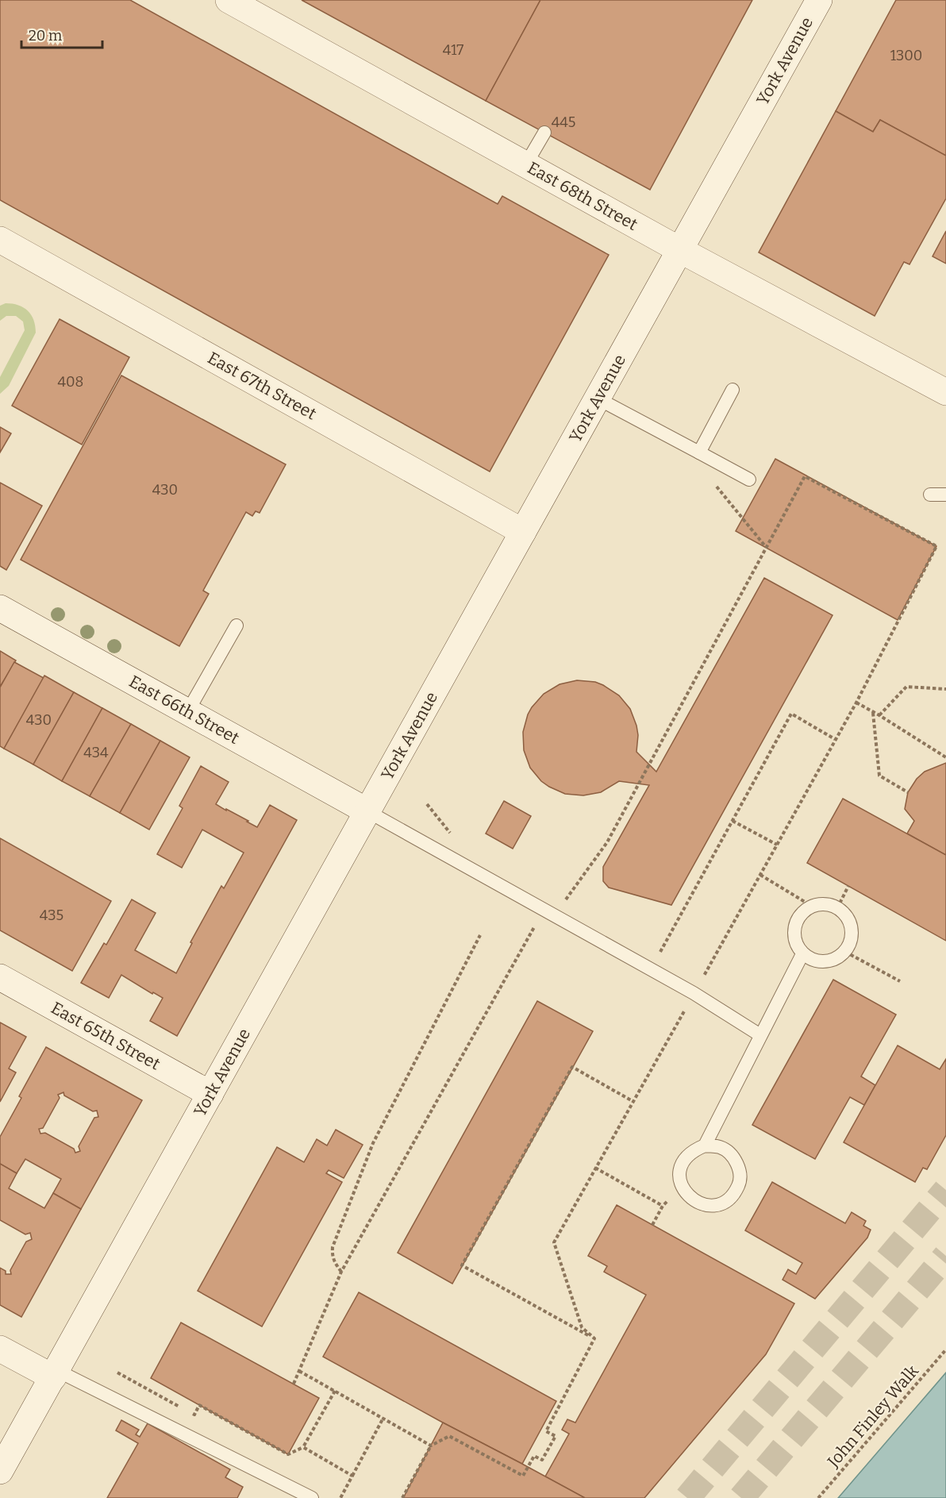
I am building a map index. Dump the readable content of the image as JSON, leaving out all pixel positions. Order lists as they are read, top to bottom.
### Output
{
  "streets": {
    "street": [
      "York Avenue",
      "East 68th Street",
      "East 67th Street",
      "East 66th Street",
      "East 65th Street"
    ],
    "path": ["John Finley Walk"]
  },
  "crossings": [
    ["York Avenue", "East 68th Street"],
    ["York Avenue", "East 67th Street"],
    ["York Avenue", "East 66th Street"],
    ["York Avenue", "East 65th Street"]
  ],
  "house_numbers": [
    "417",
    "1300",
    "445",
    "408",
    "430",
    "430",
    "434",
    "435"
  ],
  "scale_bar": "20 m"
}
